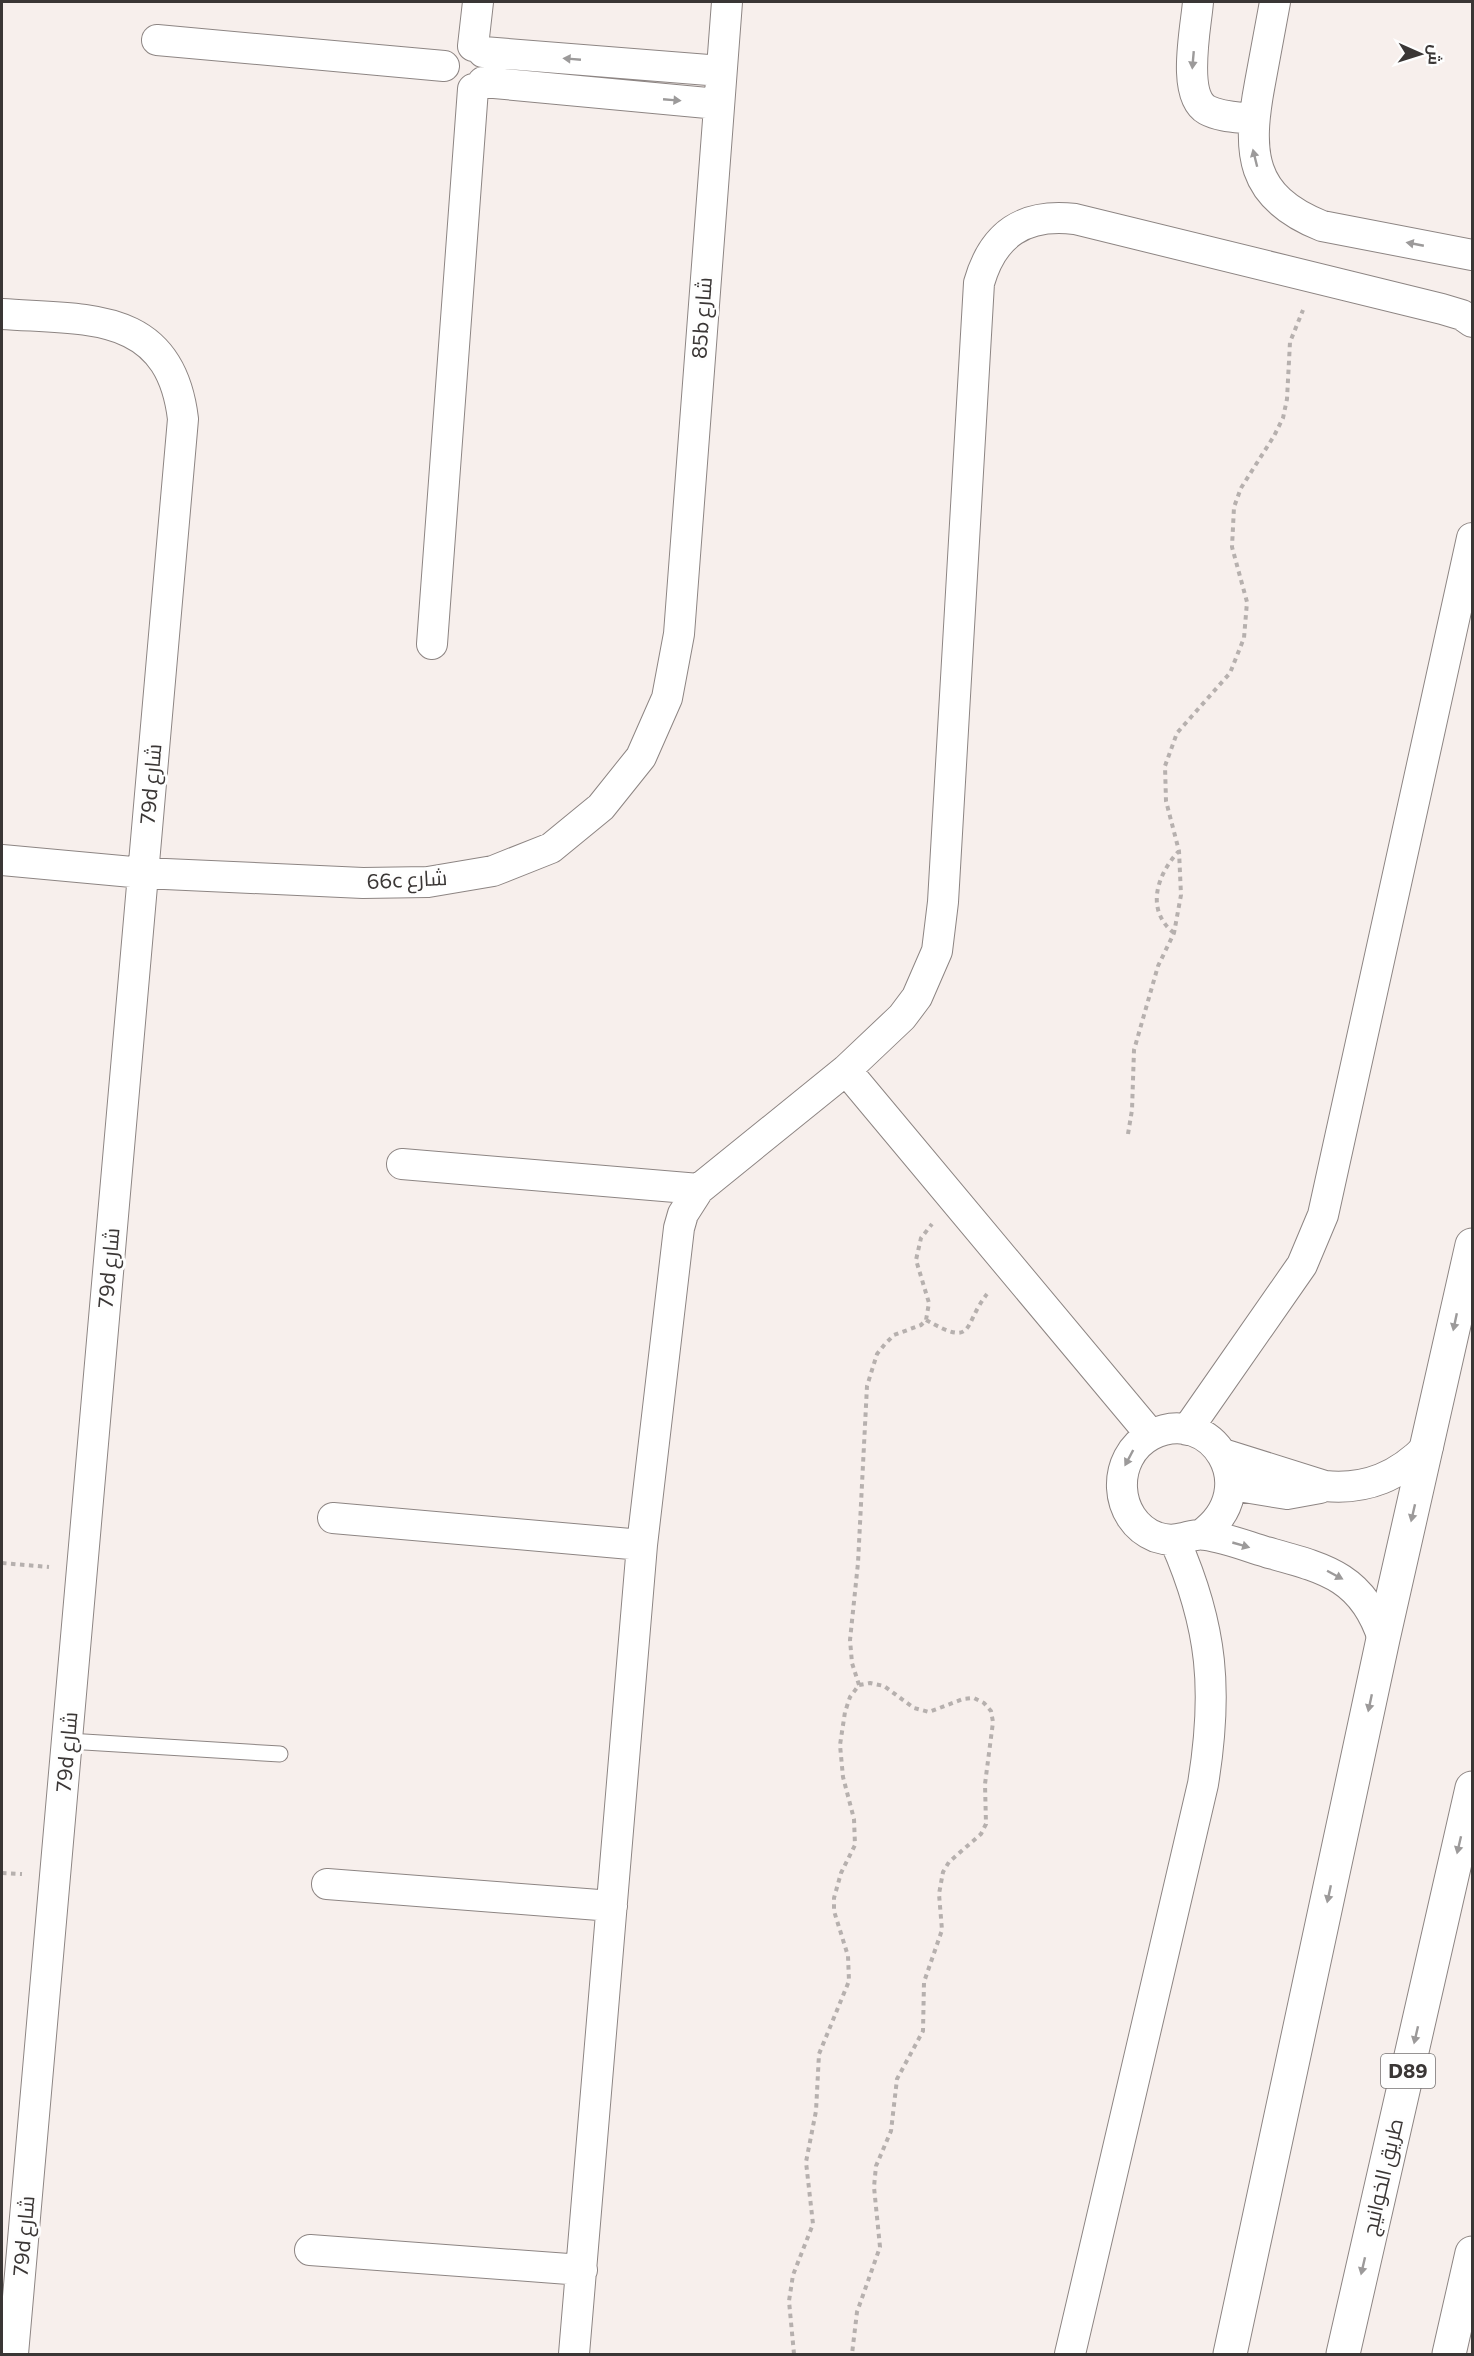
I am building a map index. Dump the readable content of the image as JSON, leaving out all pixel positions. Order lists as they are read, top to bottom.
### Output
{
  "streets": {
    "main road": ["D89", "طريق الخوانيج"],
    "street": ["85b شارع", "79d شارع", "66c شارع"]
  },
  "crossings": [
    ["85b شارع", "66c شارع"],
    ["79d شارع", "66c شارع"]
  ],
  "north": "right"
}
